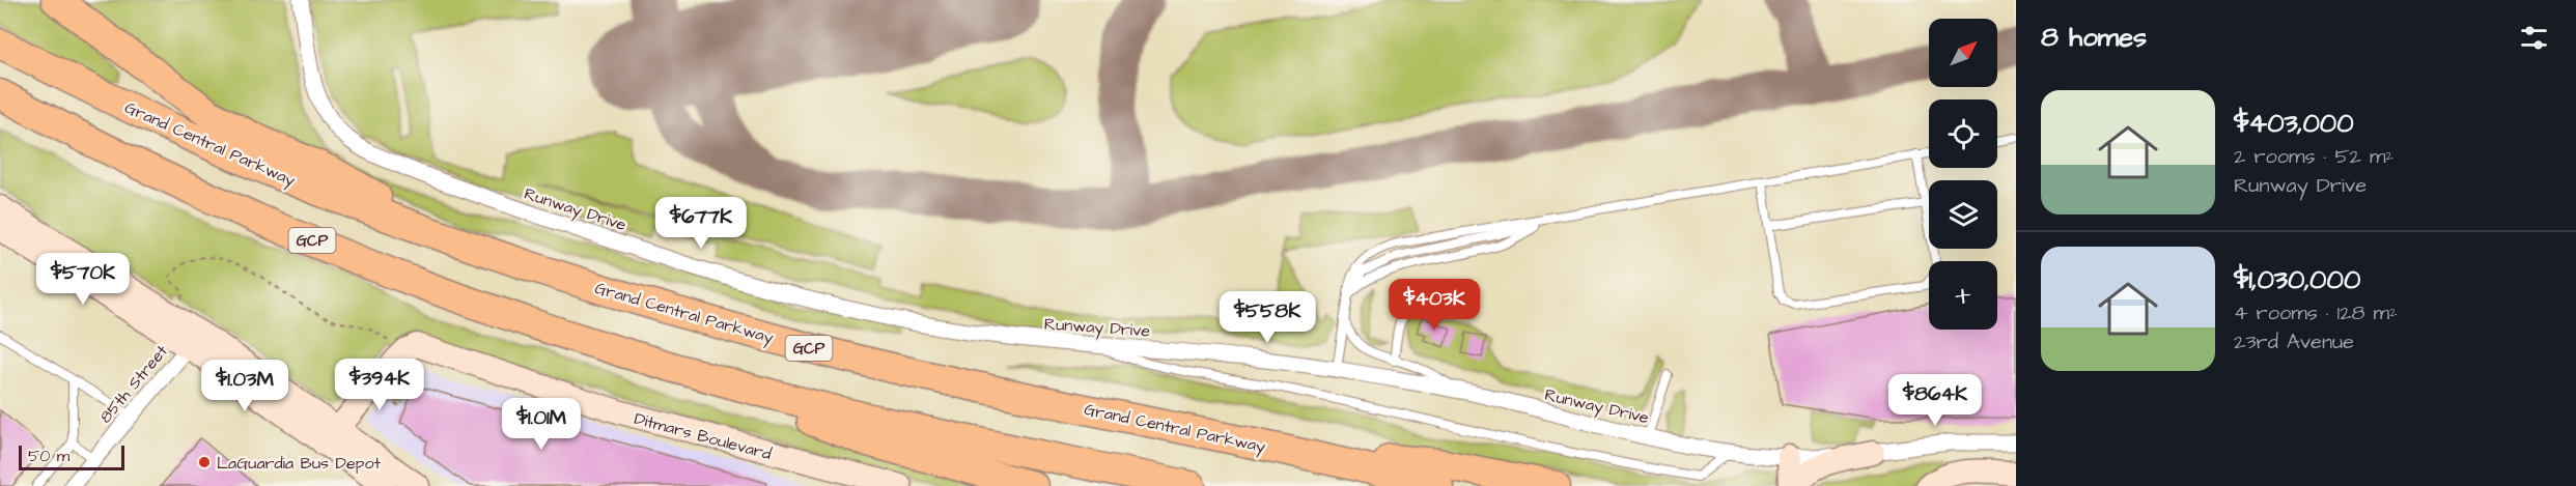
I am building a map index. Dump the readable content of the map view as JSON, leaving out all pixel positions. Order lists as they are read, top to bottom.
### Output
{
  "streets": {
    "highway": ["Grand Central Parkway", "GCP"],
    "street": ["Runway Drive", "85th Street", "Ditmars Boulevard"]
  },
  "places": ["LaGuardia Bus Depot"],
  "scale_bar": "50 m",
  "north": "top right",
  "page": {
    "heading": "8 homes",
    "map_buttons": "+",
    "list": [
      {
        "name": "$403,000",
        "note": "2 rooms · 52 m² · Runway Drive"
      },
      {
        "name": "$1,030,000",
        "note": "4 rooms · 128 m² · 23rd Avenue"
      }
    ],
    "price": [
      "$677K",
      "$570K",
      "$403K",
      "$558K",
      "$394K",
      "$1.03M",
      "$864K",
      "$1.01M"
    ],
    "scale": "50 m"
  }
}
